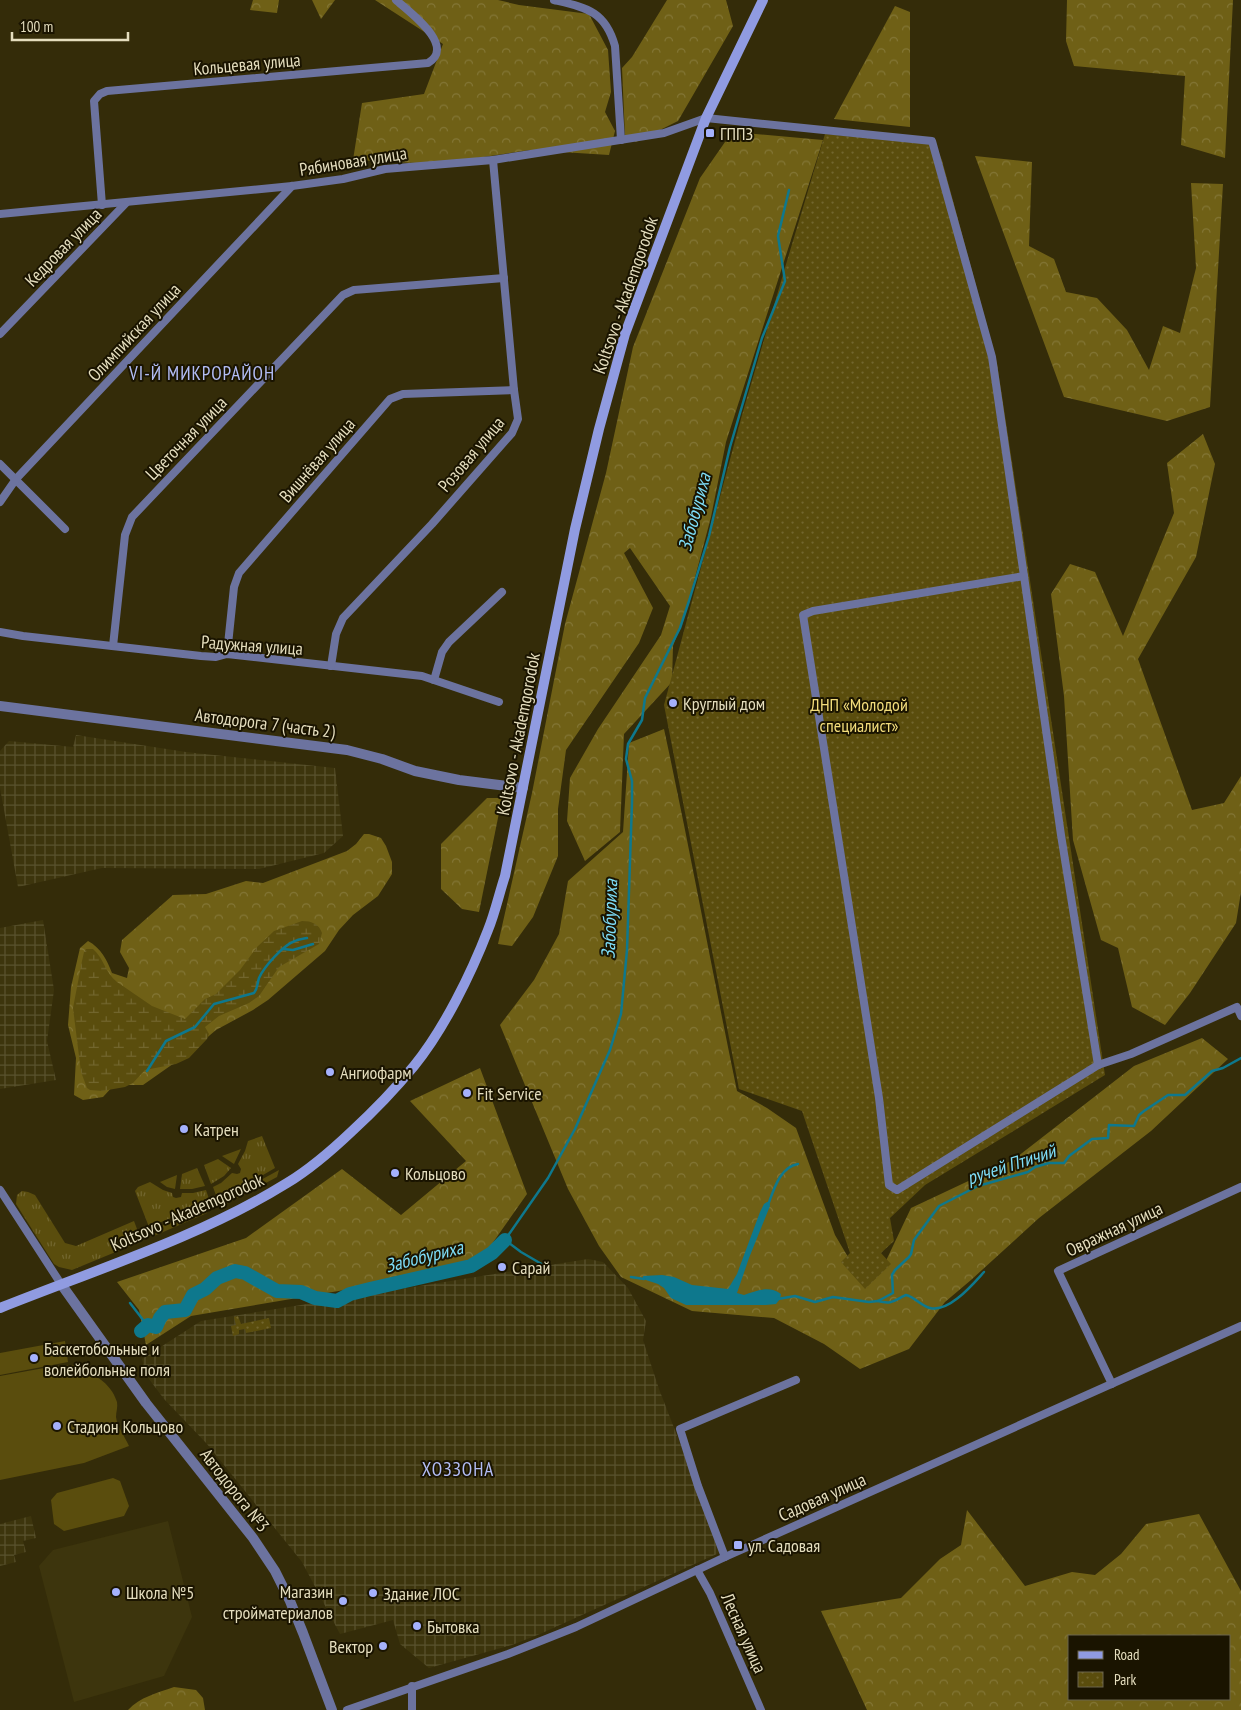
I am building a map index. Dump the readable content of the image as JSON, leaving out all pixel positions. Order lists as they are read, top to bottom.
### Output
{
  "streets": {
    "main road": ["Koltsovo - Akademgorodok"],
    "street": [
      "Кольцевая улица",
      "Рябиновая улица",
      "Кедровая улица",
      "Олимпийская улица",
      "Цветочная улица",
      "Розовая улица",
      "Вишнёвая улица",
      "Радужная улица",
      "Автодорога 7 (часть 2)",
      "Овражная улица",
      "Автодорога №3",
      "Садовая улица",
      "Лесная улица"
    ]
  },
  "crossings": [
    ["Кольцевая улица", "Рябиновая улица"],
    ["Рябиновая улица", "Кедровая улица"],
    ["Рябиновая улица", "Koltsovo - Akademgorodok"],
    ["Рябиновая улица", "Олимпийская улица"],
    ["Рябиновая улица", "Розовая улица"],
    ["Koltsovo - Akademgorodok", "Автодорога 7 (часть 2)"],
    ["Koltsovo - Akademgorodok", "Автодорога №3"],
    ["Цветочная улица", "Розовая улица"],
    ["Цветочная улица", "Радужная улица"],
    ["Розовая улица", "Вишнёвая улица"],
    ["Розовая улица", "Радужная улица"],
    ["Вишнёвая улица", "Радужная улица"],
    ["Овражная улица", "Садовая улица"],
    ["Садовая улица", "Лесная улица"]
  ],
  "districts": ["VI-Й МИКРОРАЙОН", "ХОЗЗОНА"],
  "water": ["Забобуриха", "ручей Птичий"],
  "parks": ["ДНП «Молодой специалист»"],
  "places": {
    "transit": ["ГППЗ", "ул. Садовая"],
    "other": [
      "Круглый дом",
      "Ангиофарм",
      "Fit Service",
      "Катрен",
      "Кольцово",
      "Сарай",
      "Баскетобольные и волейбольные поля",
      "Стадион Кольцово",
      "Школа №5",
      "Здание ЛОС",
      "Магазин стройматериалов",
      "Бытовка",
      "Вектор"
    ]
  },
  "legend": ["Road", "Park"],
  "scale_bar": "100 m"
}
